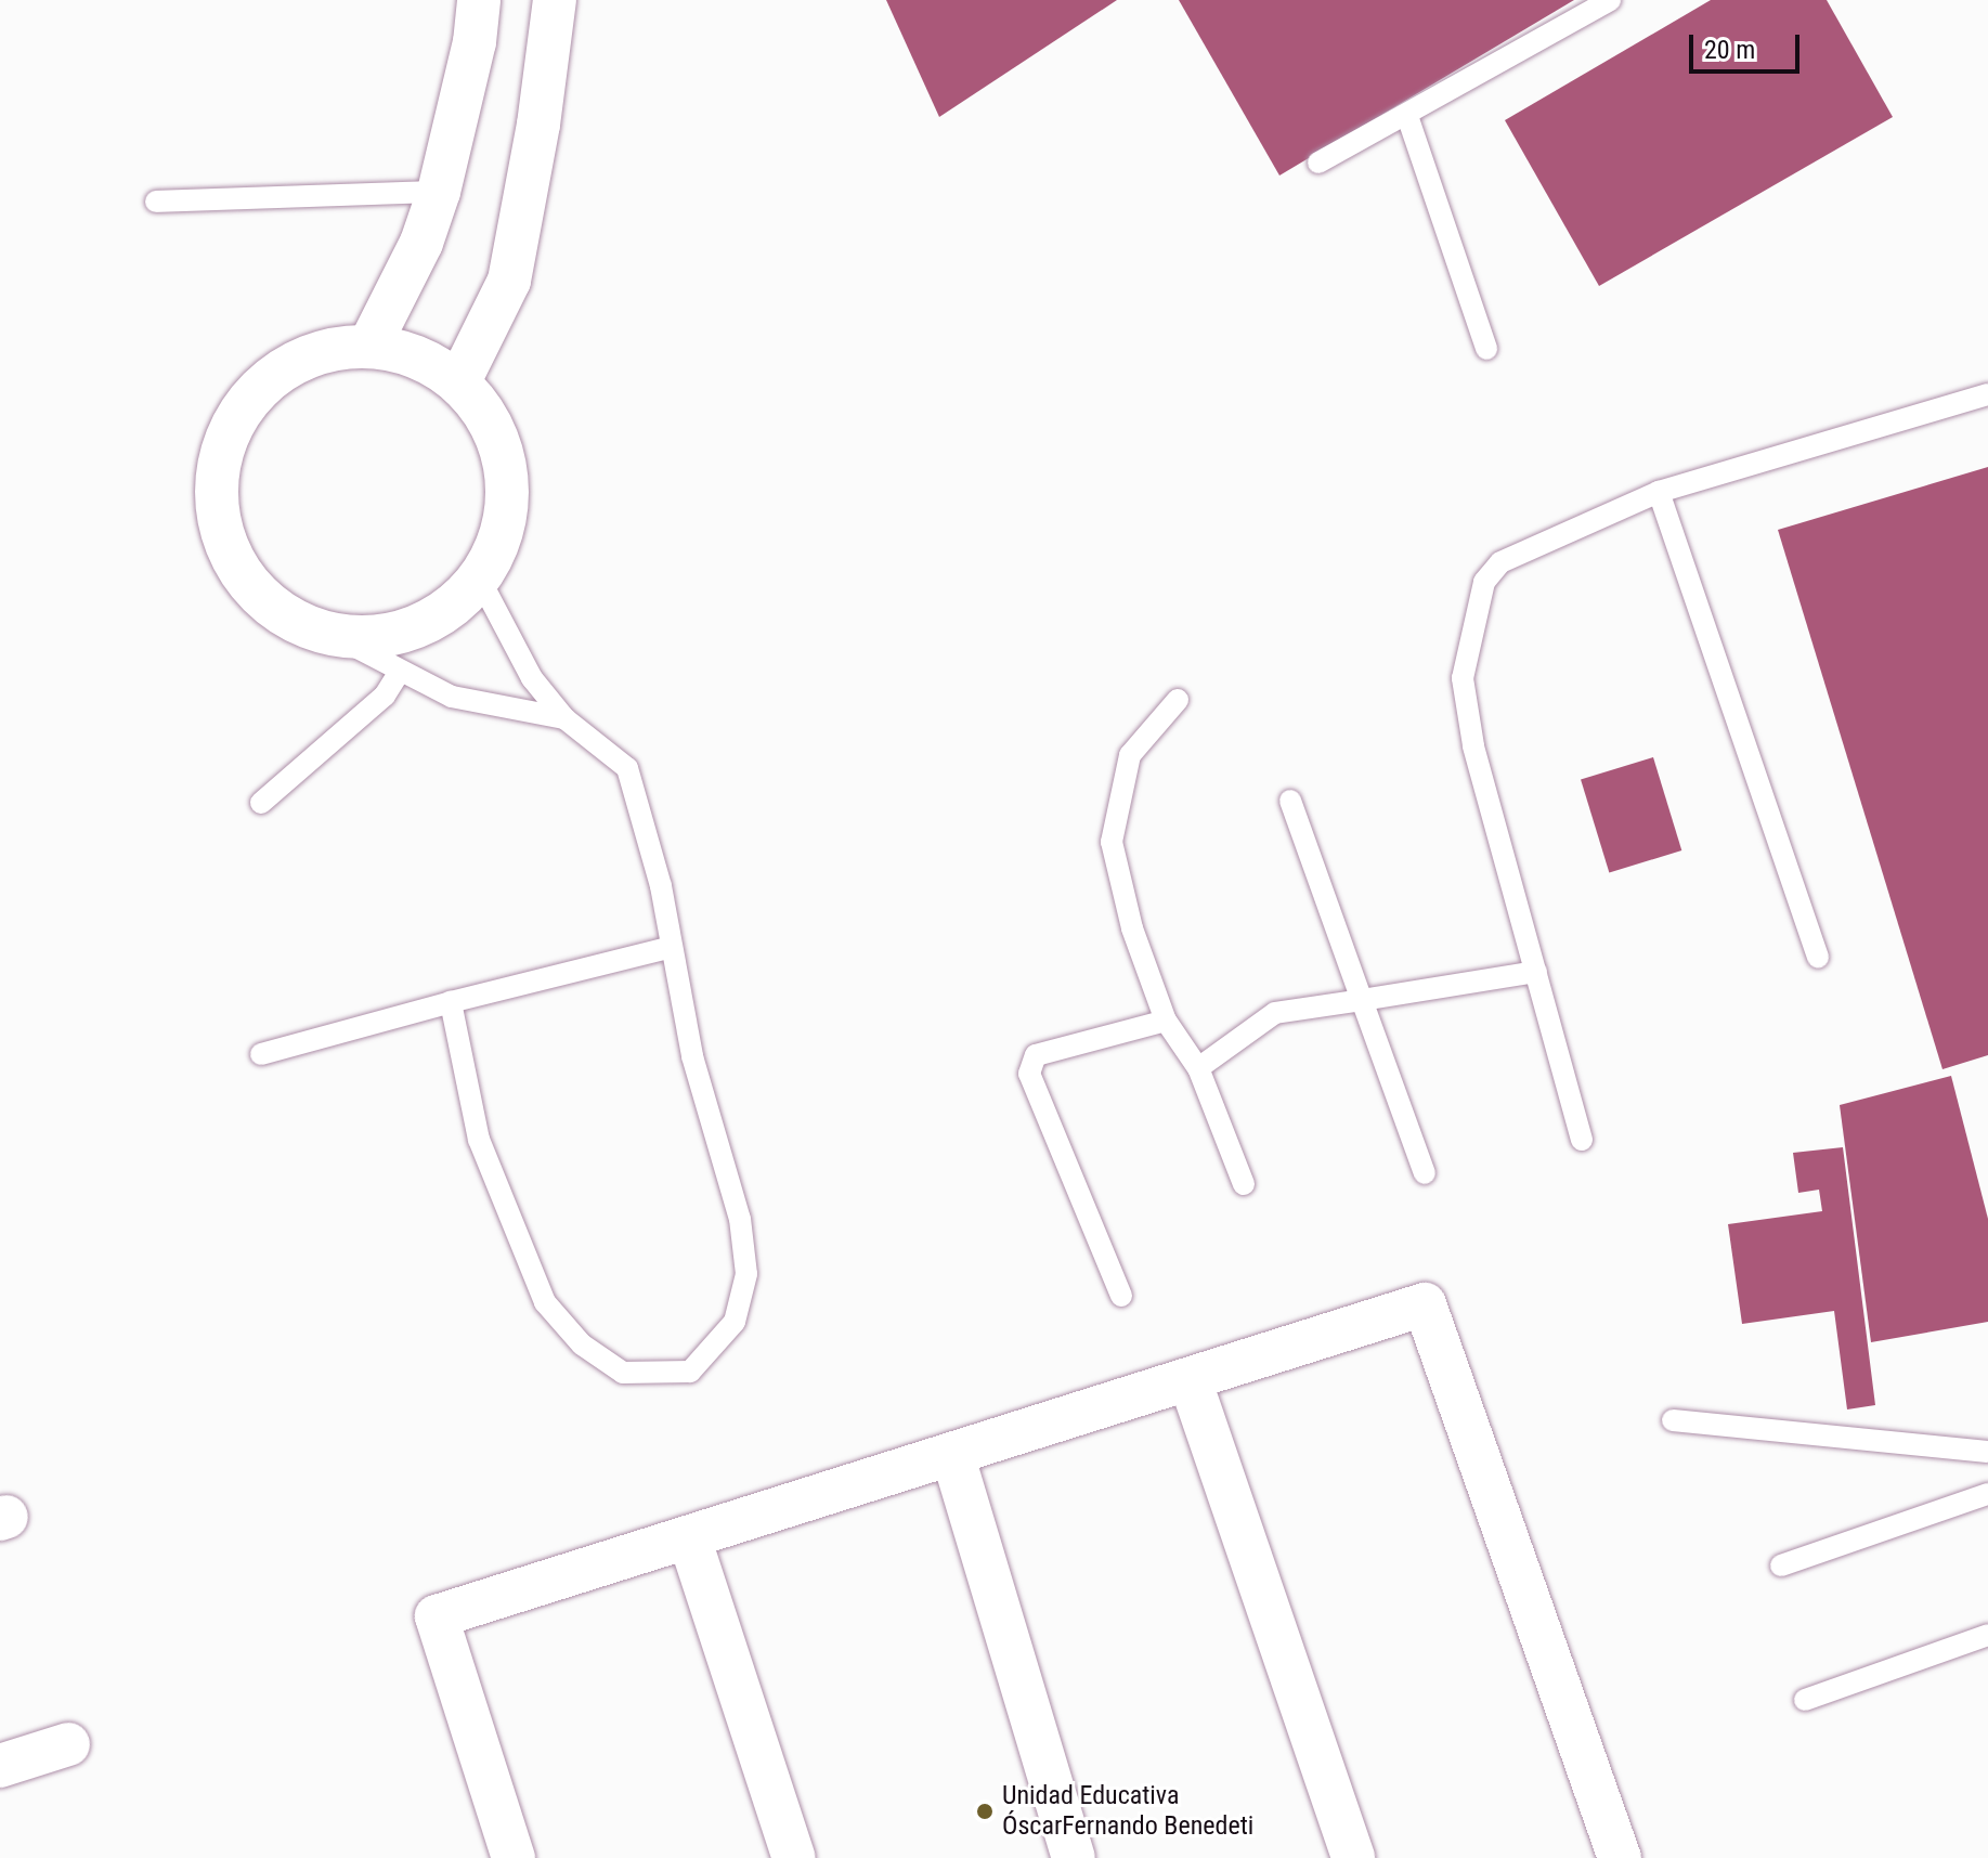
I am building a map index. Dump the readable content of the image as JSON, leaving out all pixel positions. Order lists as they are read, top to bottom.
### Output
{
  "places": ["Unidad Educativa ÓscarFernando Benedeti"],
  "scale_bar": "20 m"
}
